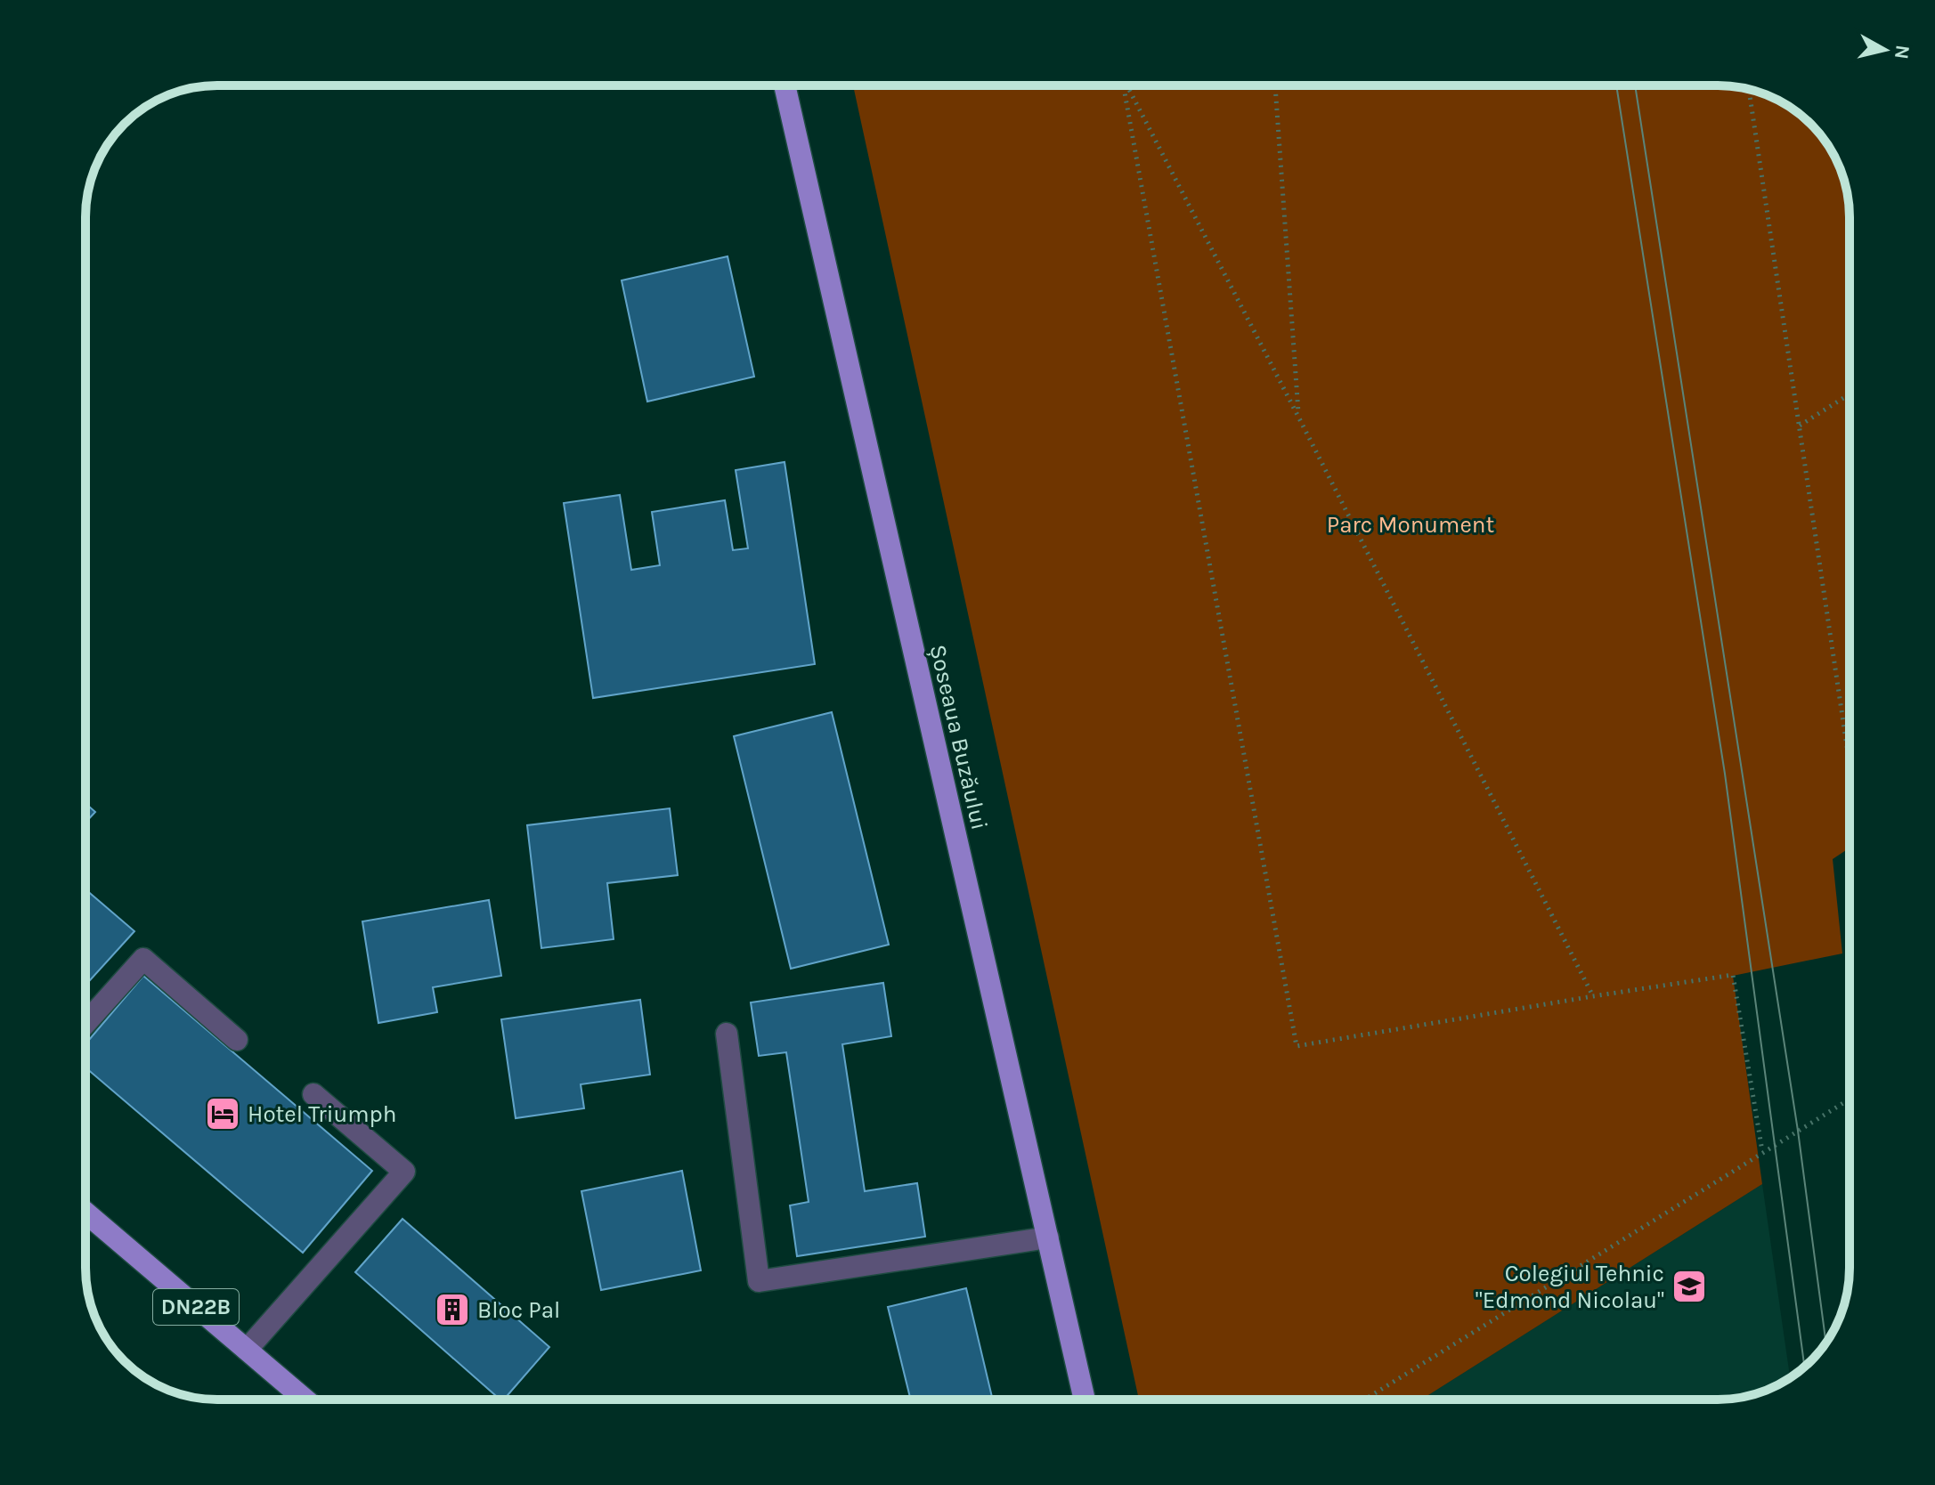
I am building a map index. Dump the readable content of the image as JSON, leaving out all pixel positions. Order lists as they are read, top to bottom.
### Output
{
  "streets": {
    "main road": ["Șoseaua Buzăului", "DN22B"]
  },
  "parks": ["Parc Monument"],
  "places": {
    "hotel": ["Hotel Triumph"],
    "school or university": ["Colegiul Tehnic \"Edmond Nicolau\""],
    "building": ["Bloc Pal"]
  },
  "north": "right"
}
